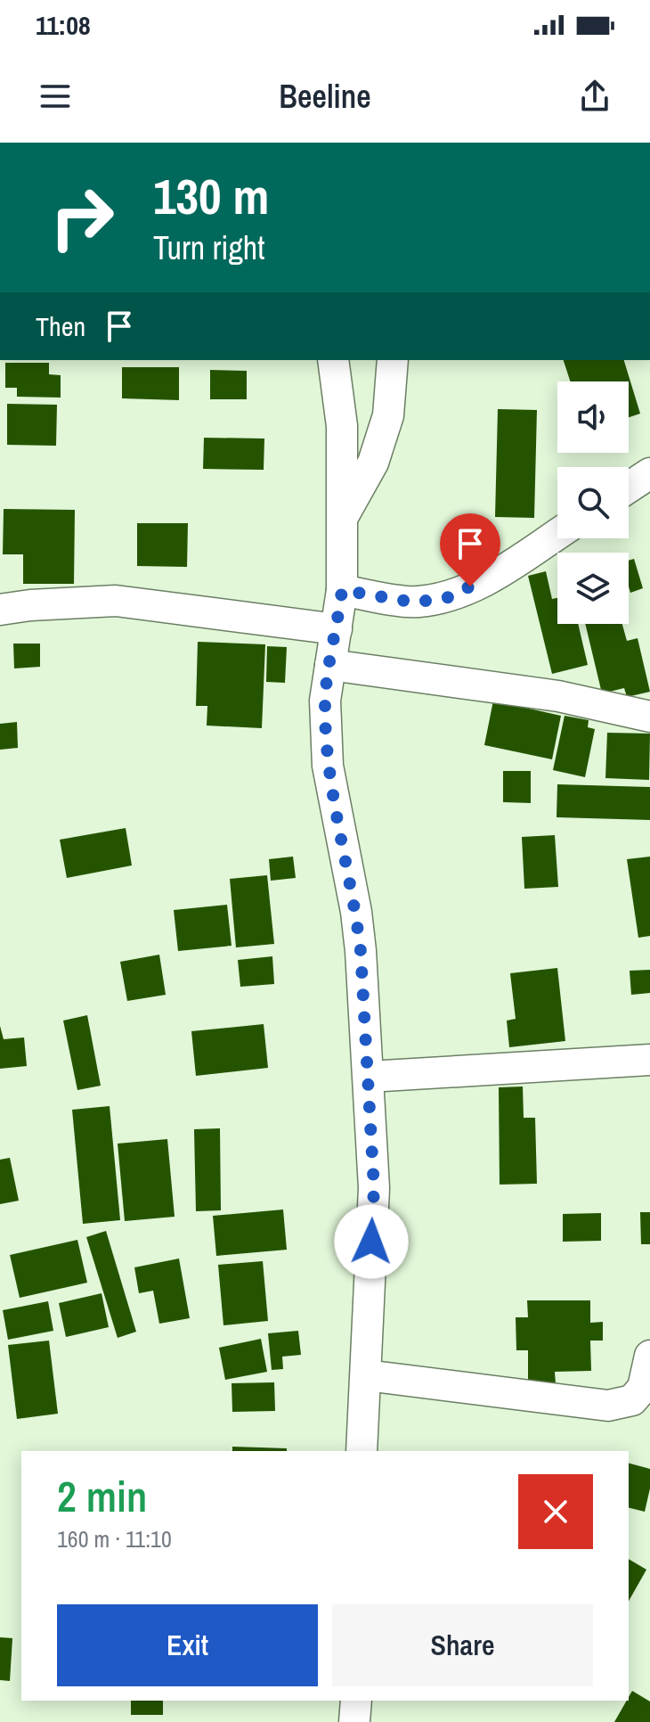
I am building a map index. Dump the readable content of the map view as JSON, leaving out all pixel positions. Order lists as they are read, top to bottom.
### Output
{
  "page": {
    "status": "11:08",
    "header": "Beeline",
    "turn": ["130 m", "Turn right"],
    "then": "Then",
    "heading": ["2 min", "160 m · 11:10"],
    "buttons": ["Exit", "Share"]
  }
}
